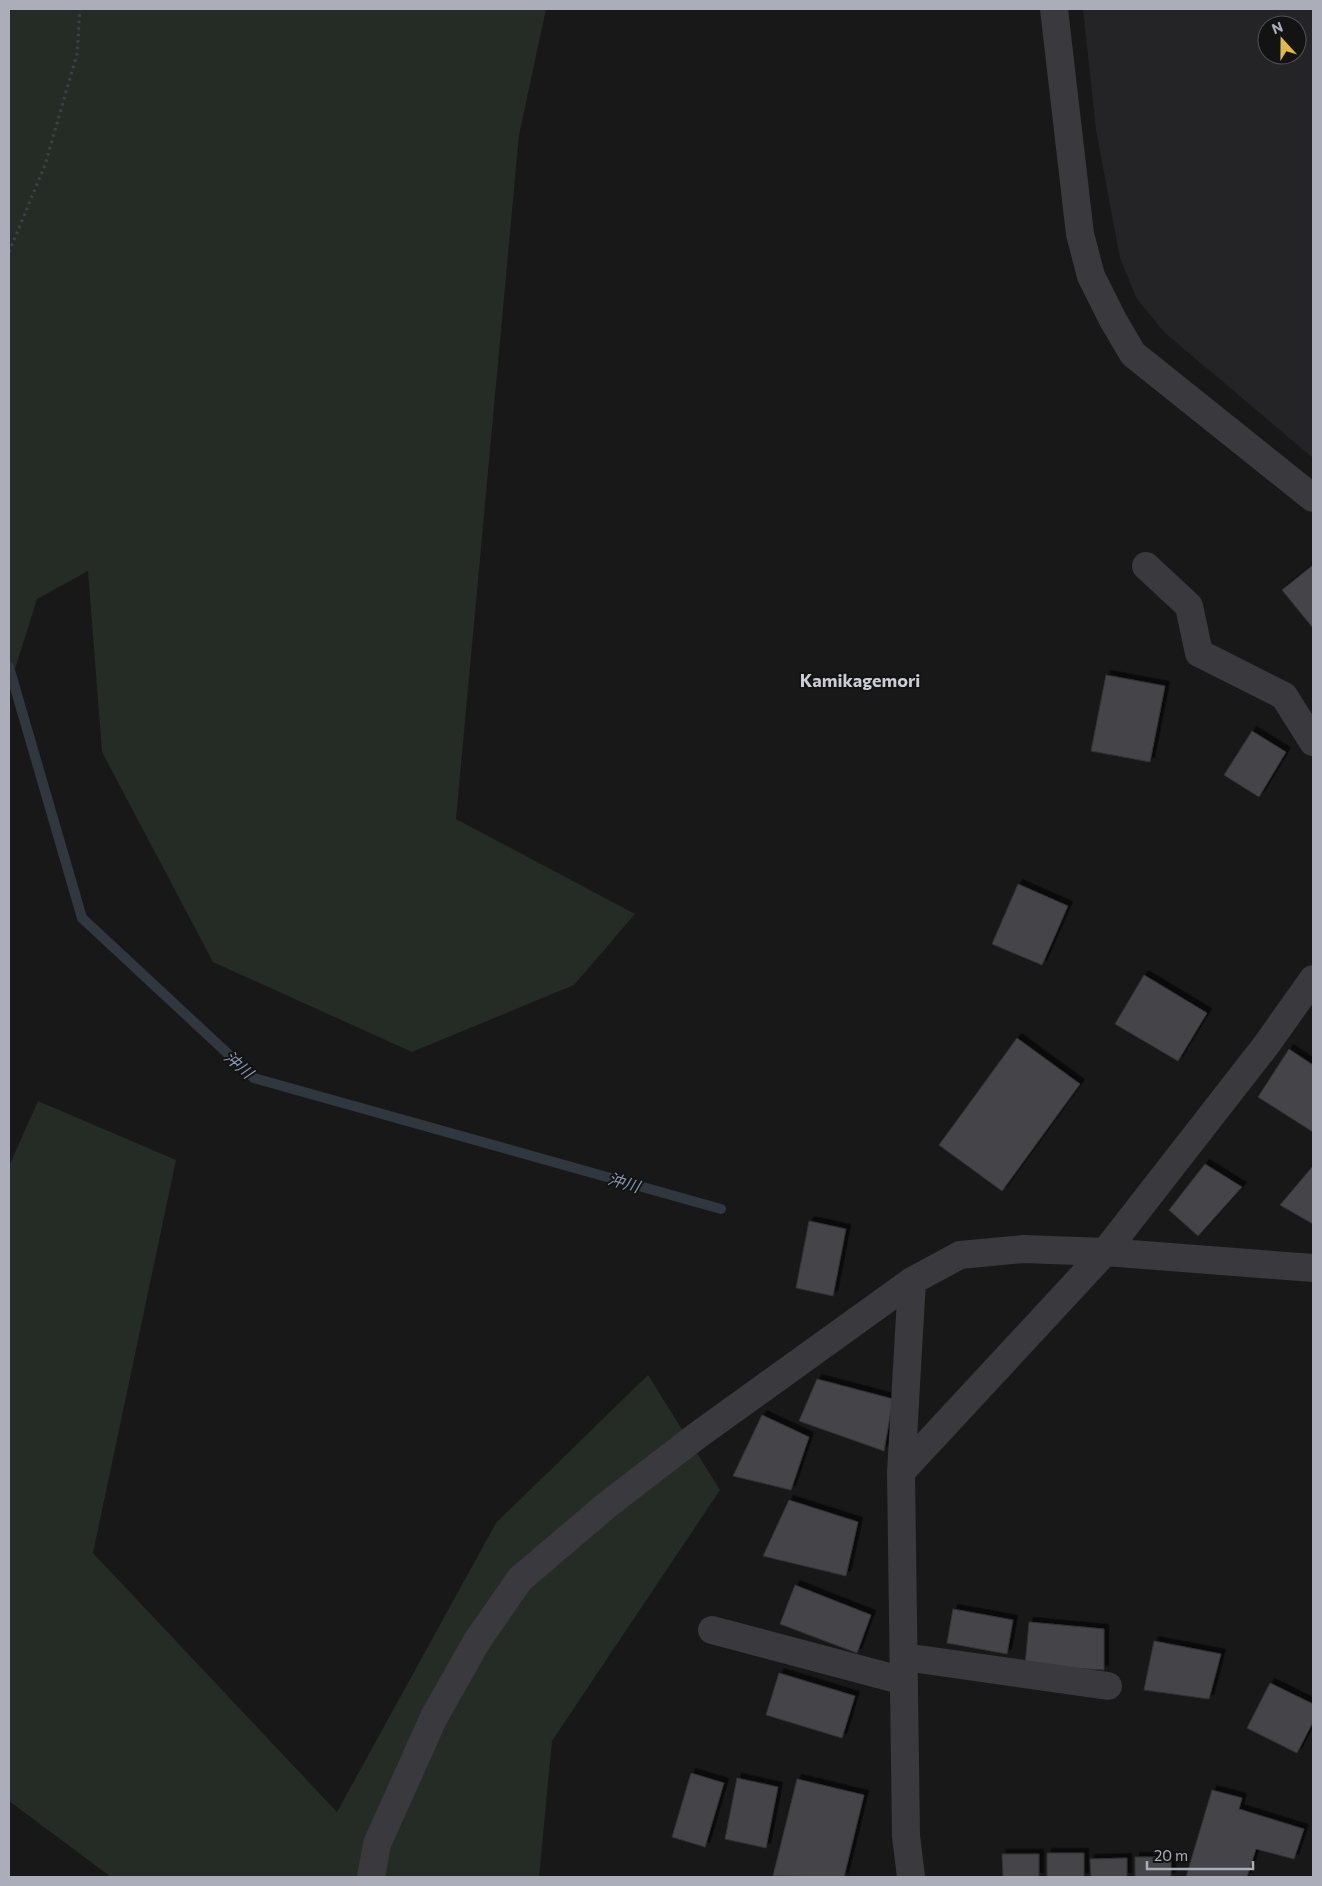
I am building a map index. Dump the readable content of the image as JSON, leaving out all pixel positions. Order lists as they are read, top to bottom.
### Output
{
  "districts": ["Kamikagemori"],
  "water": ["沖川"],
  "scale_bar": "20 m",
  "north": "top"
}
